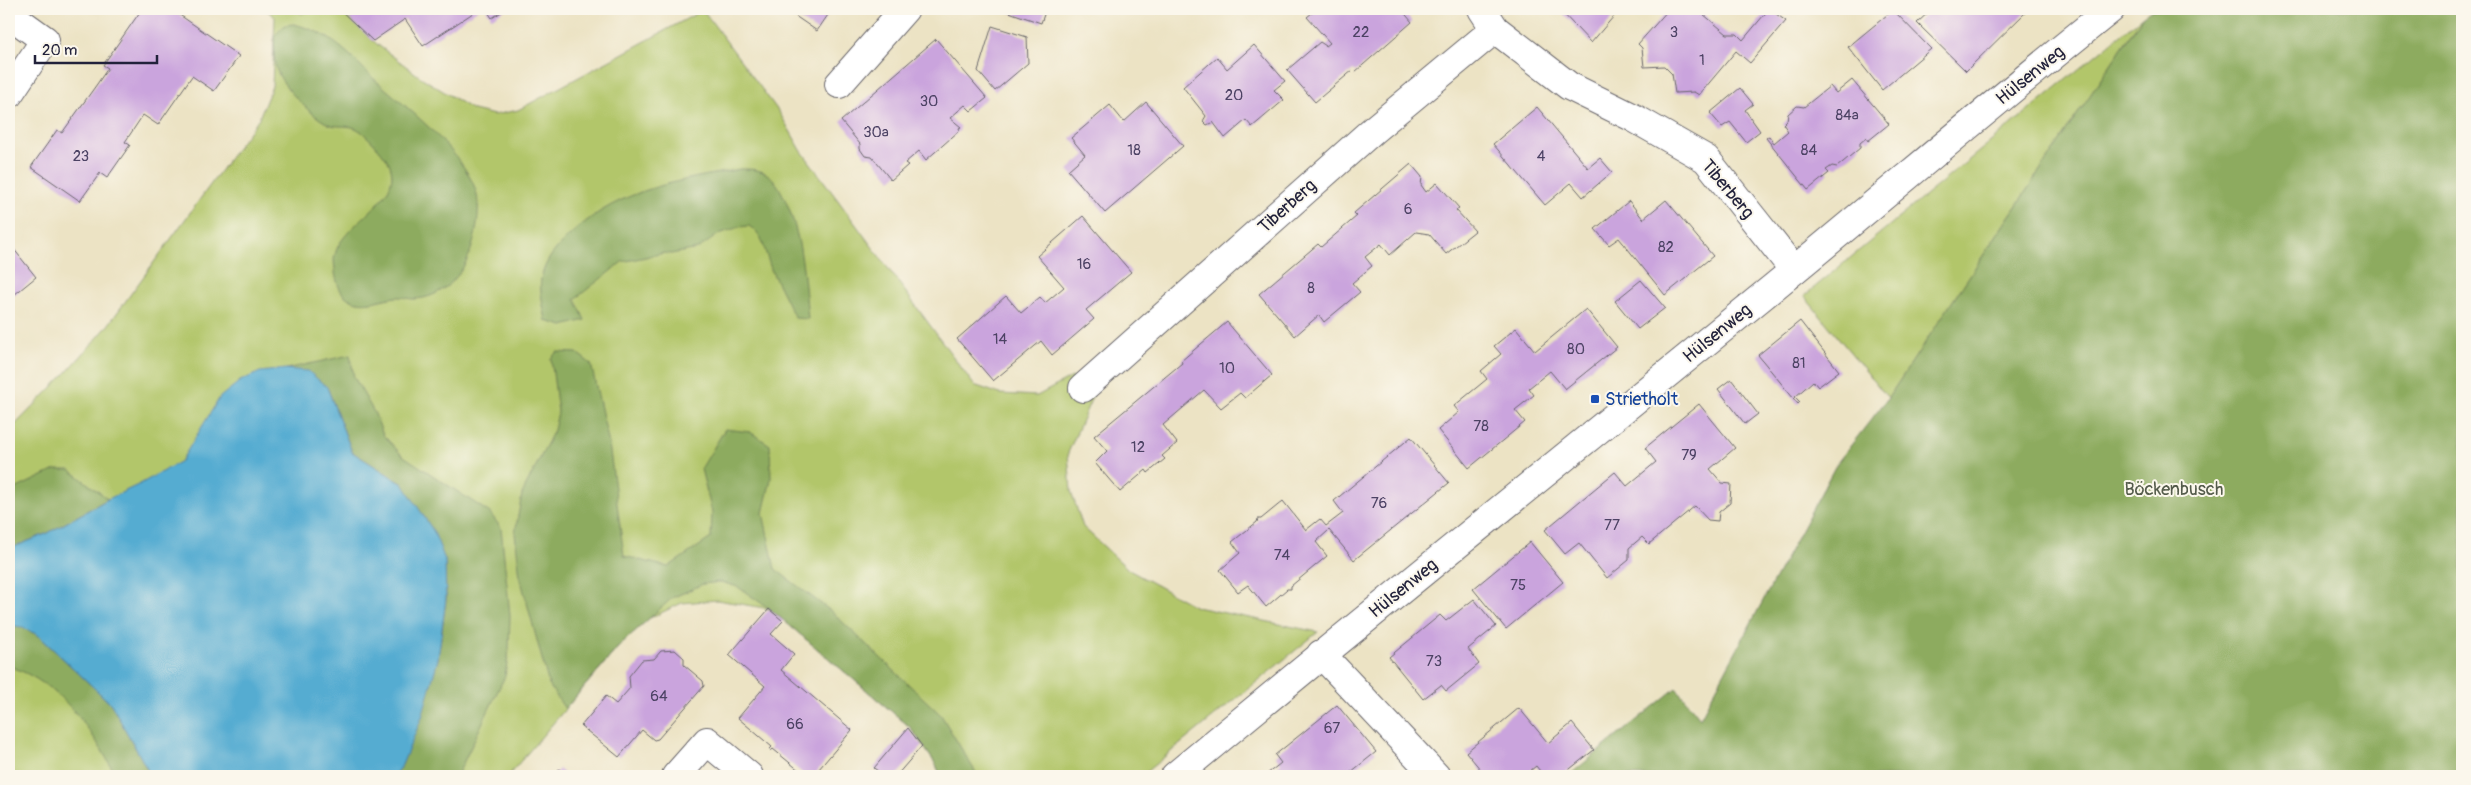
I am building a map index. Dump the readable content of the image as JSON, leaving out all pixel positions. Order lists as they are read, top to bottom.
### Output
{
  "streets": {
    "street": ["Hülsenweg", "Tiberberg"]
  },
  "crossings": [
    ["Hülsenweg", "Tiberberg"]
  ],
  "parks": ["Böckenbusch"],
  "places": {
    "transit": ["Strietholt"]
  },
  "house_numbers": [
    "22",
    "3",
    "1",
    "20",
    "30",
    "84a",
    "30a",
    "18",
    "84",
    "23",
    "4",
    "6",
    "82",
    "16",
    "8",
    "14",
    "80",
    "81",
    "10",
    "78",
    "12",
    "79",
    "76",
    "77",
    "74",
    "75",
    "73",
    "64",
    "66",
    "67"
  ],
  "scale_bar": "20 m"
}
